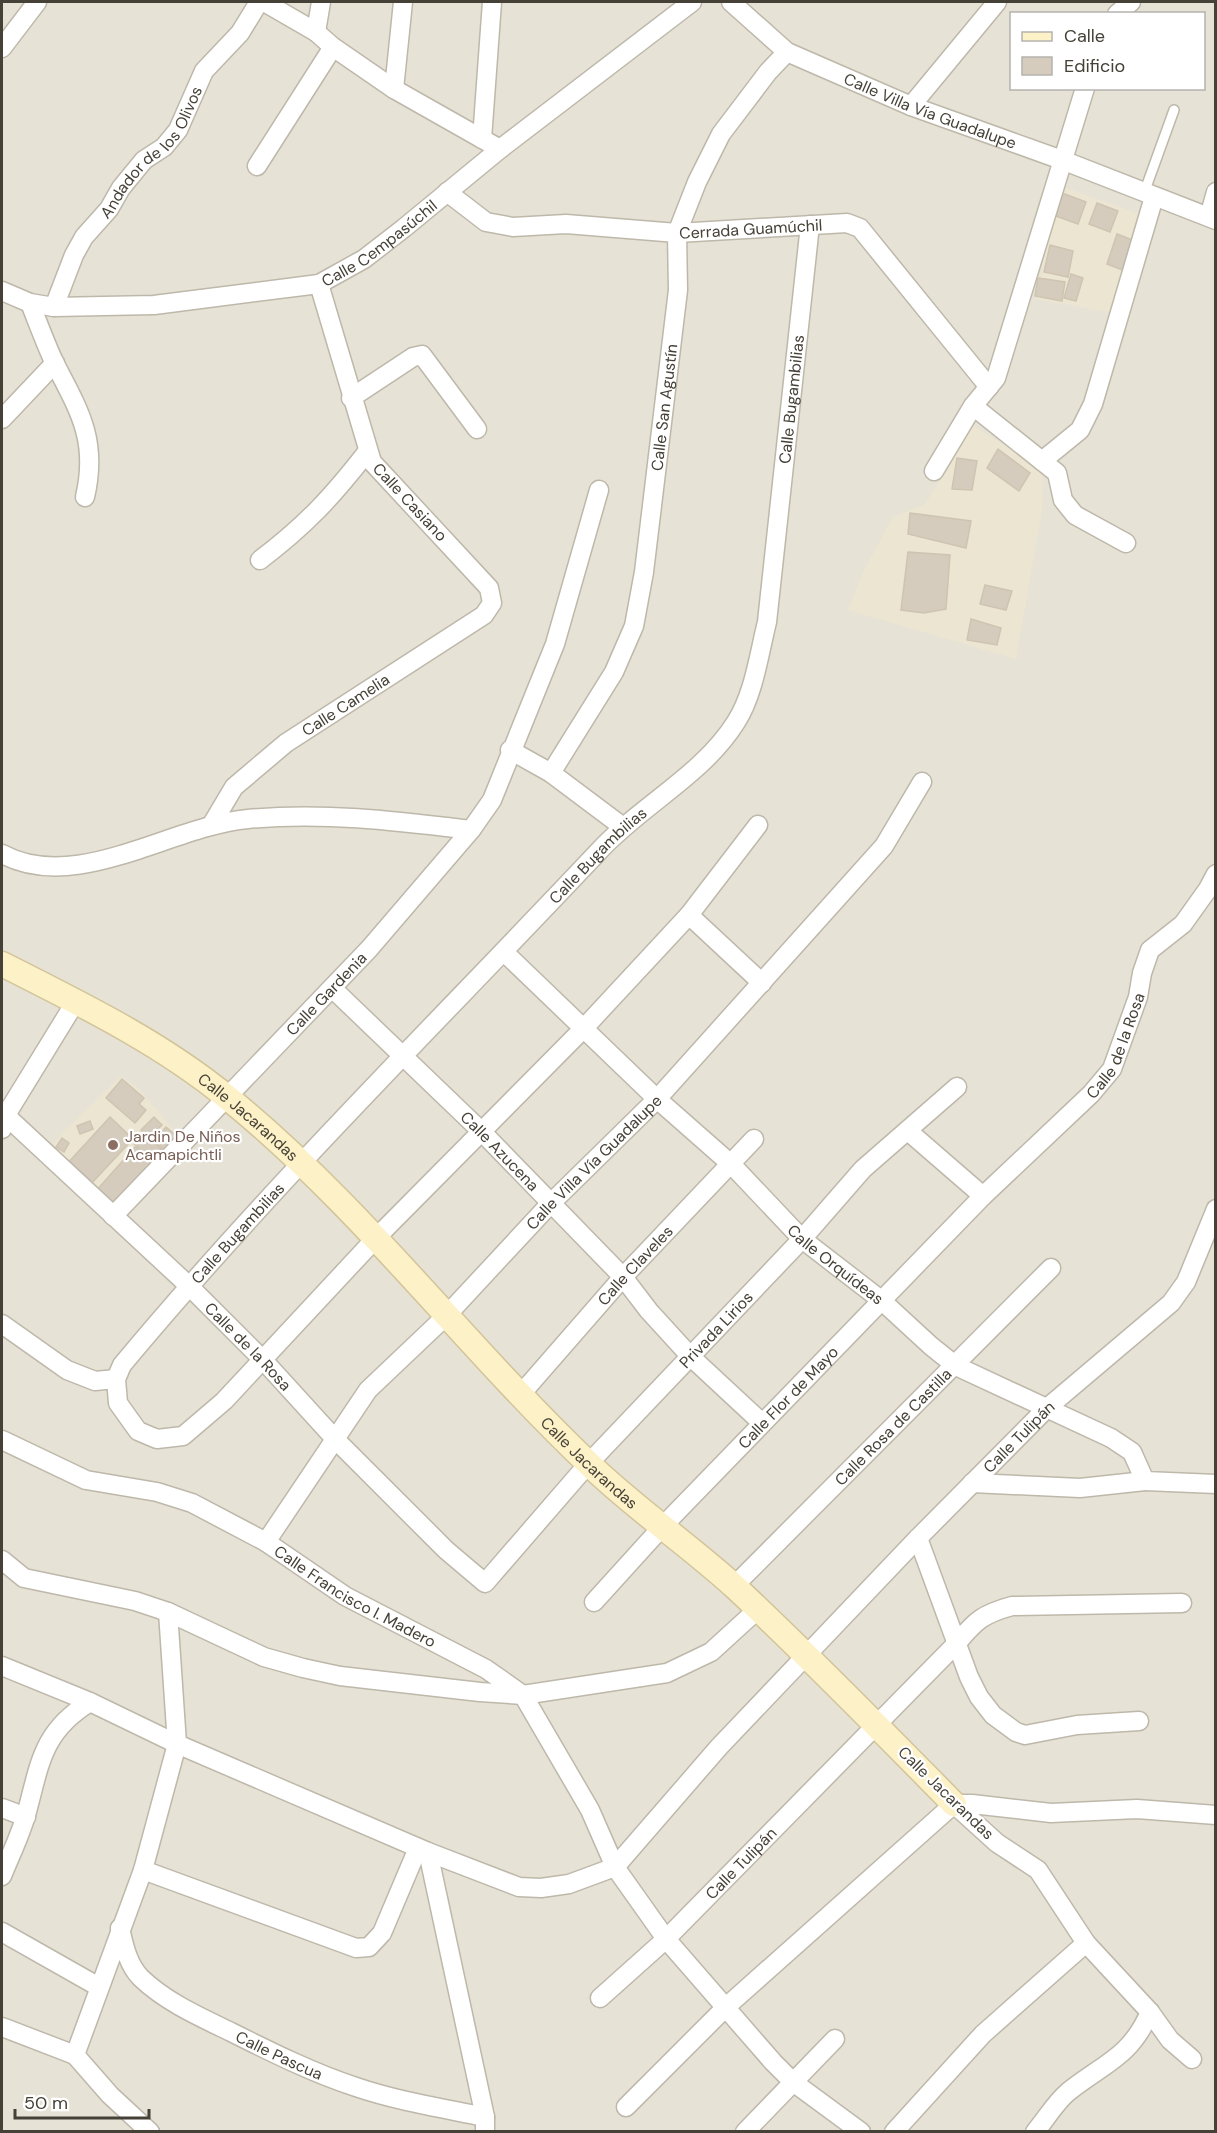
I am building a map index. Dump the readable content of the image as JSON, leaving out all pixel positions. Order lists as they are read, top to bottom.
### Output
{
  "streets": {
    "street": [
      "Calle Villa Vía Guadalupe",
      "Andador de los Olivos",
      "Cerrada Guamúchil",
      "Calle Cempasúchil",
      "Calle Bugambilias",
      "Calle San Agustín",
      "Calle Casiano",
      "Calle Camelia",
      "Calle Gardenia",
      "Calle de la Rosa",
      "Calle Jacarandas",
      "Calle Azucena",
      "Calle Orquídeas",
      "Calle Claveles",
      "Privada Lirios",
      "Calle Flor de Mayo",
      "Calle Rosa de Castilla",
      "Calle Tulipán",
      "Calle Francisco I. Madero",
      "Calle Pascua"
    ]
  },
  "crossings": [
    ["Calle Villa Vía Guadalupe", "Calle San Agustín"],
    ["Calle Villa Vía Guadalupe", "Calle de la Rosa"],
    ["Calle Villa Vía Guadalupe", "Calle Jacarandas"],
    ["Calle Villa Vía Guadalupe", "Calle Azucena"],
    ["Calle Villa Vía Guadalupe", "Calle Orquídeas"],
    ["Calle Villa Vía Guadalupe", "Calle Francisco I. Madero"],
    ["Andador de los Olivos", "Calle Cempasúchil"],
    ["Cerrada Guamúchil", "Calle Cempasúchil"],
    ["Cerrada Guamúchil", "Calle Bugambilias"],
    ["Cerrada Guamúchil", "Calle San Agustín"],
    ["Calle Cempasúchil", "Calle Casiano"],
    ["Calle Bugambilias", "Calle de la Rosa"],
    ["Calle Bugambilias", "Calle Jacarandas"],
    ["Calle Bugambilias", "Calle Azucena"],
    ["Calle Bugambilias", "Calle Orquídeas"],
    ["Calle Casiano", "Calle Camelia"],
    ["Calle Gardenia", "Calle de la Rosa"],
    ["Calle Gardenia", "Calle Jacarandas"],
    ["Calle Gardenia", "Calle Azucena"],
    ["Calle de la Rosa", "Privada Lirios"],
    ["Calle de la Rosa", "Calle Flor de Mayo"],
    ["Calle Jacarandas", "Calle Claveles"],
    ["Calle Jacarandas", "Privada Lirios"],
    ["Calle Jacarandas", "Calle Flor de Mayo"],
    ["Calle Jacarandas", "Calle Rosa de Castilla"],
    ["Calle Jacarandas", "Calle Tulipán"],
    ["Calle Azucena", "Calle Claveles"],
    ["Calle Azucena", "Privada Lirios"],
    ["Calle Azucena", "Calle Flor de Mayo"],
    ["Calle Orquídeas", "Calle Claveles"],
    ["Calle Orquídeas", "Privada Lirios"],
    ["Calle Orquídeas", "Calle Flor de Mayo"],
    ["Calle Orquídeas", "Calle Rosa de Castilla"],
    ["Calle Orquídeas", "Calle Tulipán"],
    ["Calle Tulipán", "Calle Francisco I. Madero"]
  ],
  "places": ["Jardin De Niños Acamapichtli"],
  "legend": ["Calle", "Edificio"],
  "scale_bar": "50 m"
}
